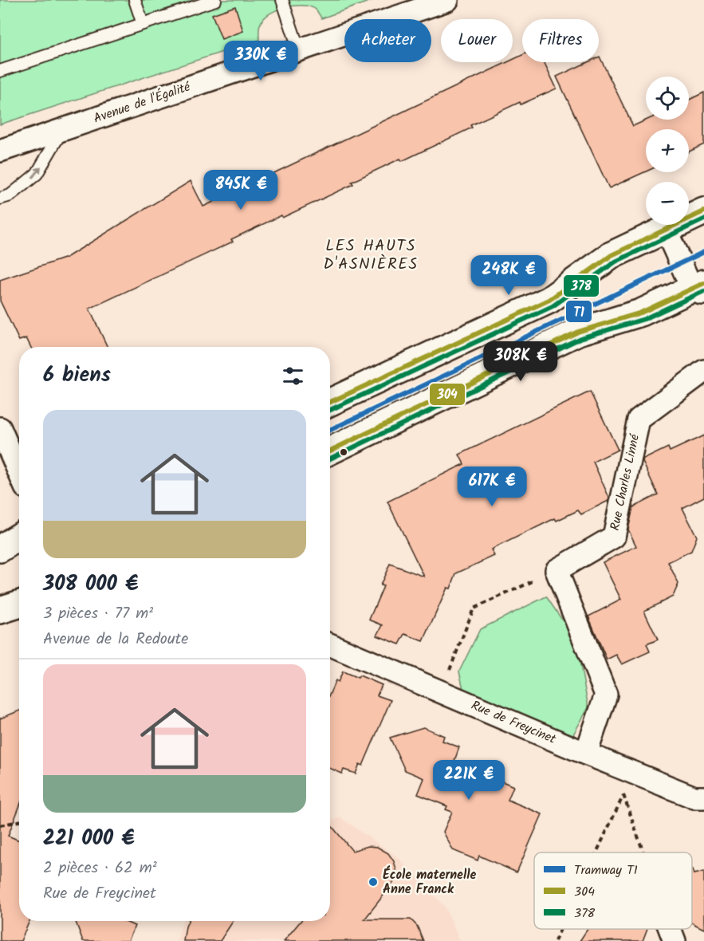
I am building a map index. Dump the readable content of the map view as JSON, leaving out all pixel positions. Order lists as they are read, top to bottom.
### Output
{
  "streets": {
    "street": ["Avenue de l'Égalité", "Rue Charles Linné", "Rue de Freycinet"]
  },
  "districts": ["LES HAUTS D'ASNIÈRES"],
  "places": ["École maternelle Anne Franck"],
  "lines": ["transit line 304", "transit line 378", "tram line T1"],
  "legend": ["Tramway T1", "304", "378"],
  "page": {
    "chip": ["Acheter", "Louer", "Filtres"],
    "price": [
      "330K €",
      "845K €",
      "248K €",
      "308K €",
      "617K €",
      "221K €"
    ],
    "map_buttons": ["+", "−"],
    "heading": "6 biens",
    "list": [
      {
        "name": "308 000 €",
        "note": "3 pièces · 77 m² · Avenue de la Redoute"
      },
      {
        "name": "221 000 €",
        "note": "2 pièces · 62 m² · Rue de Freycinet"
      }
    ]
  }
}
